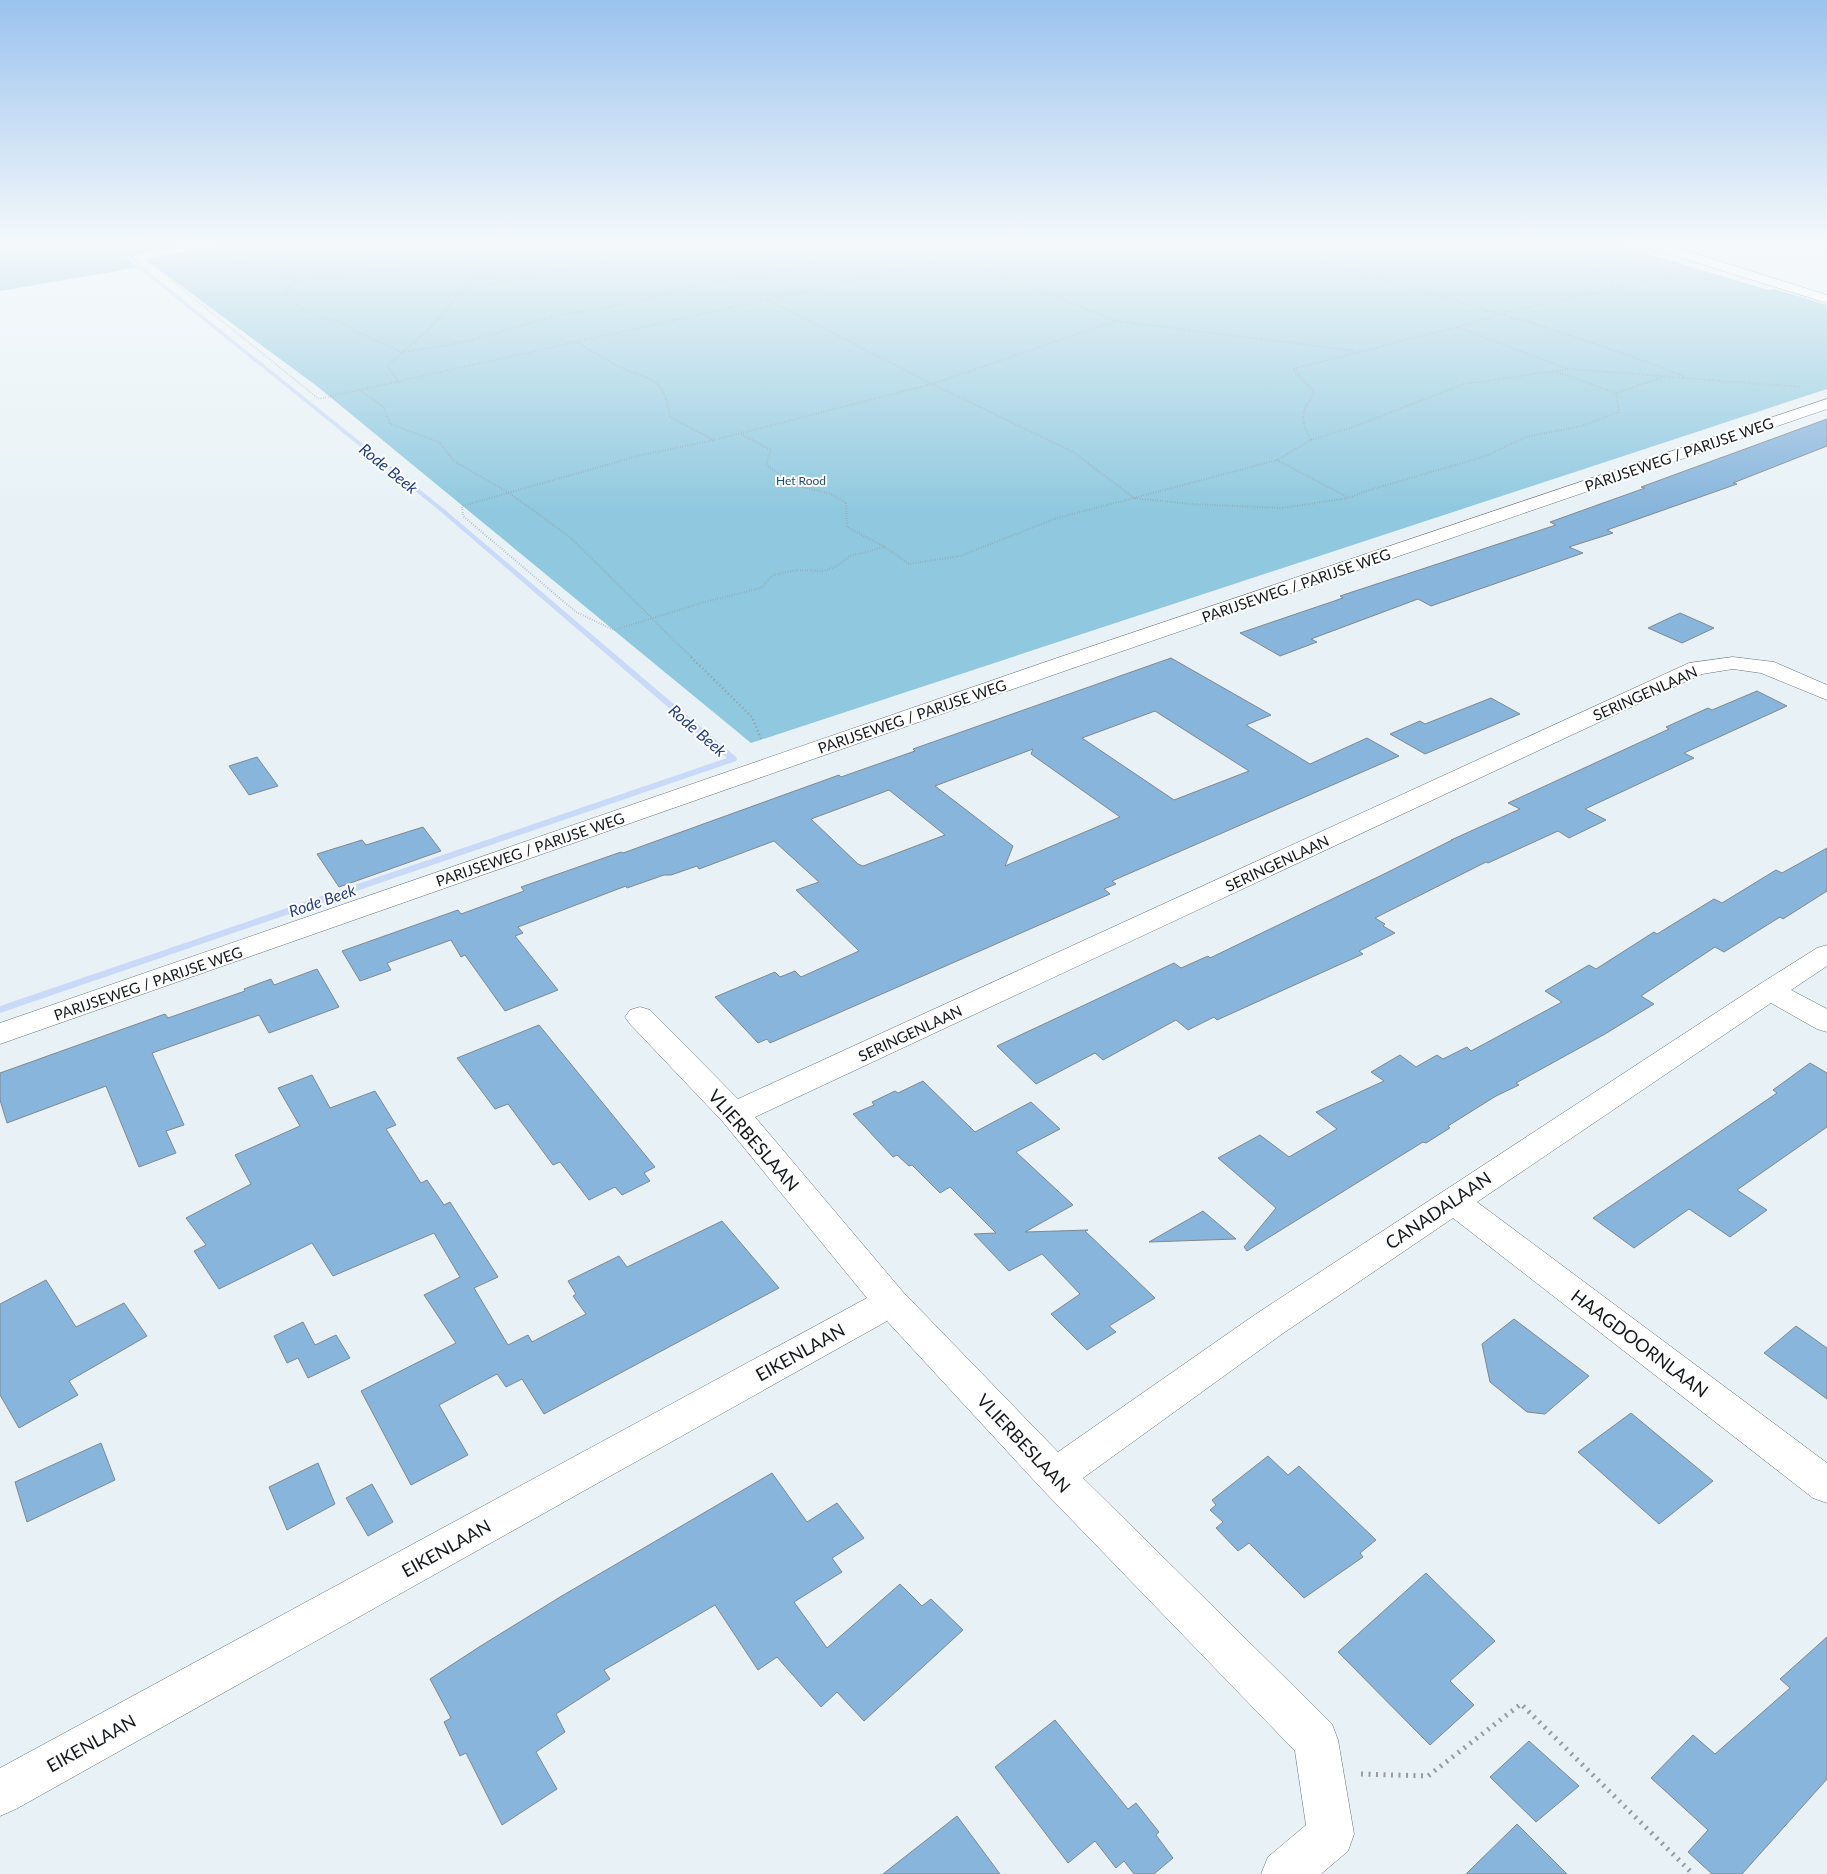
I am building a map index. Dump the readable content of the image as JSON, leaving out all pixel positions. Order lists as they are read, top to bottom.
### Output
{
  "streets": {
    "street": [
      "PARIJSEWEG / PARIJSE WEG",
      "SERINGENLAAN",
      "VLIERBESLAAN",
      "CANADALAAN",
      "HAAGDOORNLAAN",
      "EIKENLAAN"
    ]
  },
  "crossings": [
    ["SERINGENLAAN", "VLIERBESLAAN"],
    ["VLIERBESLAAN", "CANADALAAN"],
    ["VLIERBESLAAN", "EIKENLAAN"],
    ["CANADALAAN", "HAAGDOORNLAAN"]
  ],
  "water": ["Rode Beek"],
  "parks": ["Het Rood"]
}
